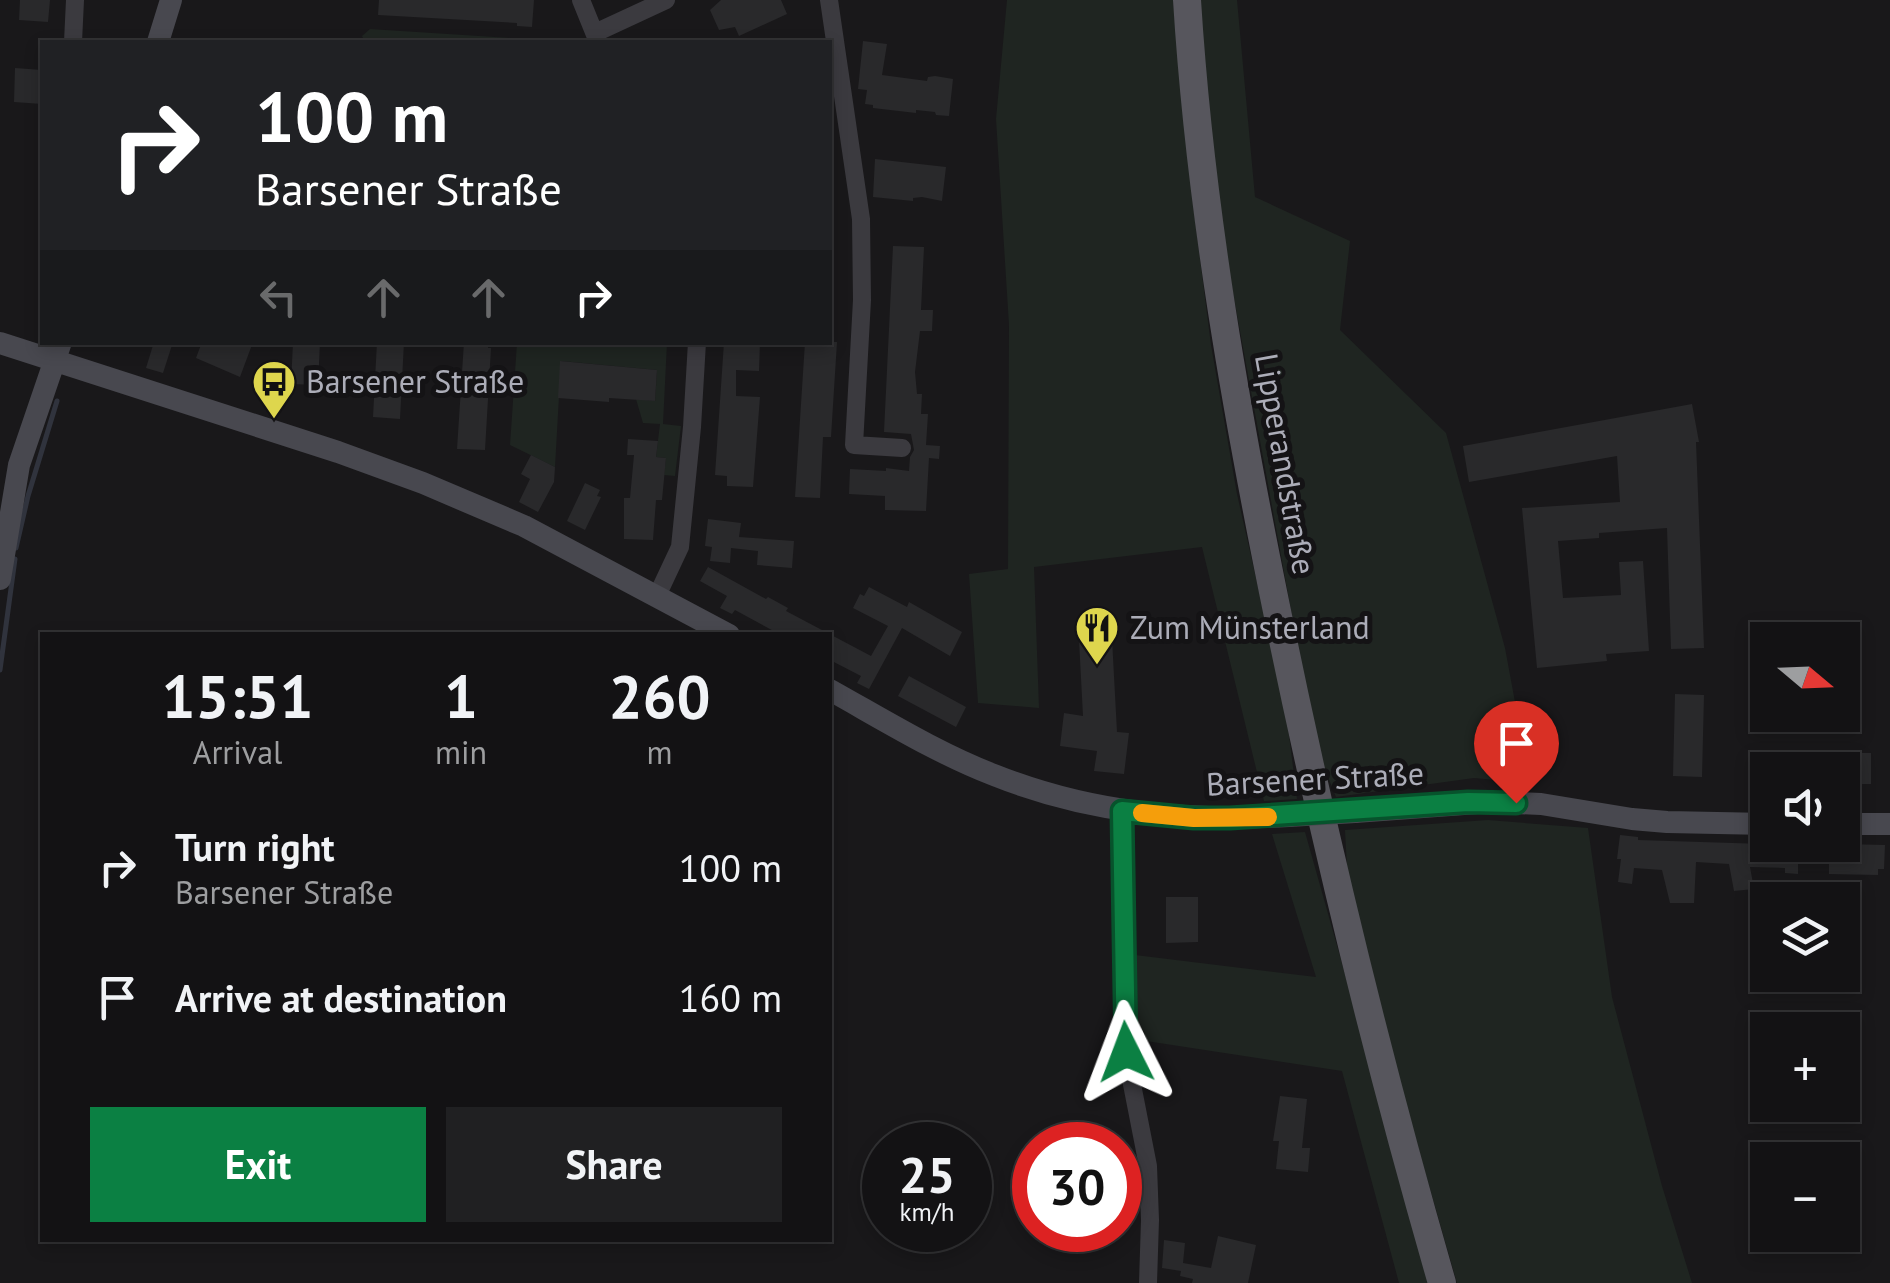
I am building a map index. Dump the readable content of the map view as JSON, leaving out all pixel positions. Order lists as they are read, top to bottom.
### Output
{
  "streets": {
    "main road": ["Lipperandstraße"],
    "street": ["Barsener Straße"]
  },
  "places": {
    "bus stop": ["Barsener Straße"],
    "restaurant": ["Zum Münsterland"]
  },
  "north": "right",
  "page": {
    "turn": ["100 m", "Barsener Straße"],
    "map_buttons": ["+", "−"],
    "eta": [
      "15:51",
      "Arrival",
      "1",
      "min",
      "260",
      "m"
    ],
    "list": [
      {
        "name": "Turn right",
        "note": "Barsener Straße",
        "value": "100 m"
      },
      {
        "name": "Arrive at destination",
        "value": "160 m"
      }
    ],
    "buttons": ["Exit", "Share"],
    "speed": "25 km/h",
    "limit": "30"
  }
}
